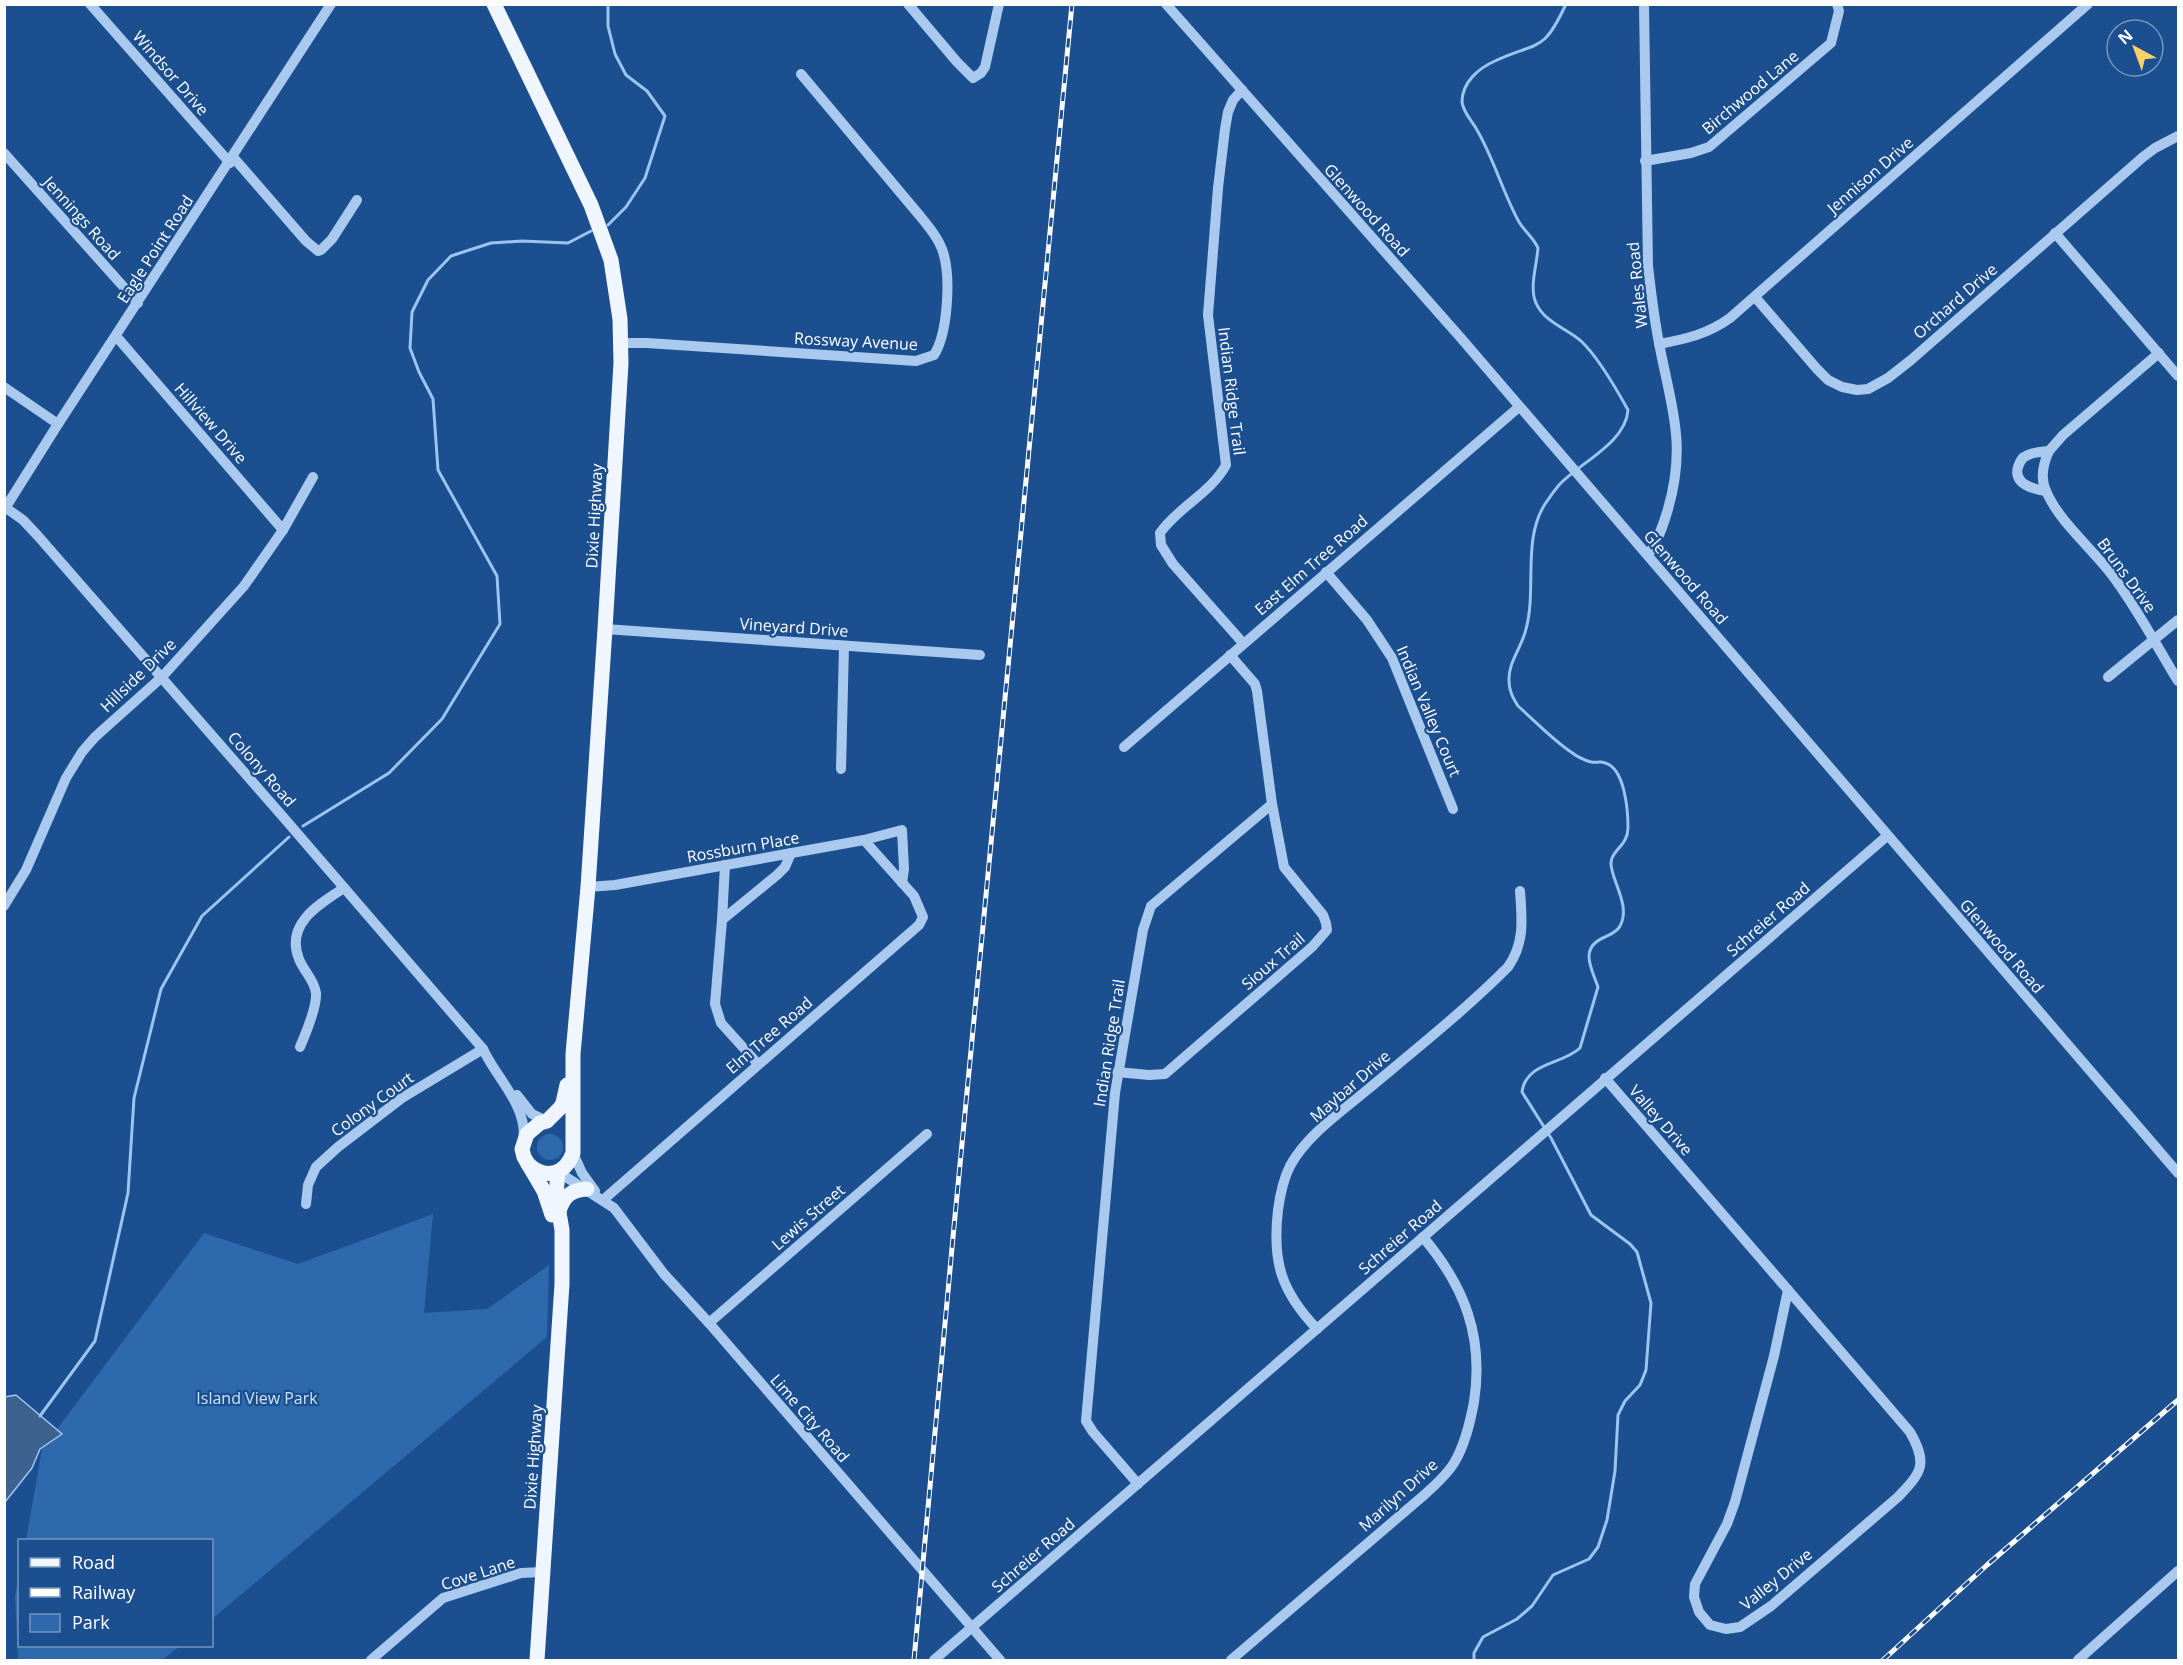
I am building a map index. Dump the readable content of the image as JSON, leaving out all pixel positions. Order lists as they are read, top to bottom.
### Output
{
  "streets": {
    "main road": ["Dixie Highway"],
    "street": [
      "Windsor Drive",
      "Birchwood Lane",
      "Jennison Drive",
      "Glenwood Road",
      "Jennings Road",
      "Eagle Point Road",
      "Wales Road",
      "Orchard Drive",
      "Rossway Avenue",
      "Indian Ridge Trail",
      "Hillview Drive",
      "East Elm Tree Road",
      "Bruns Drive",
      "Vineyard Drive",
      "Hillside Drive",
      "Indian Valley Court",
      "Colony Road",
      "Rossburn Place",
      "Schreier Road",
      "Sioux Trail",
      "Elm Tree Road",
      "Maybar Drive",
      "Colony Court",
      "Valley Drive",
      "Lewis Street",
      "Lime City Road",
      "Marilyn Drive",
      "Cove Lane"
    ]
  },
  "crossings": [
    ["Windsor Drive", "Eagle Point Road"],
    ["Birchwood Lane", "Wales Road"],
    ["Jennison Drive", "Wales Road"],
    ["Jennison Drive", "Orchard Drive"],
    ["Glenwood Road", "Wales Road"],
    ["Glenwood Road", "Indian Ridge Trail"],
    ["Glenwood Road", "East Elm Tree Road"],
    ["Glenwood Road", "Schreier Road"],
    ["Jennings Road", "Eagle Point Road"],
    ["Eagle Point Road", "Hillview Drive"],
    ["Eagle Point Road", "Colony Road"],
    ["Rossway Avenue", "Dixie Highway"],
    ["Indian Ridge Trail", "East Elm Tree Road"],
    ["Indian Ridge Trail", "Schreier Road"],
    ["Indian Ridge Trail", "Sioux Trail"],
    ["Hillview Drive", "Hillside Drive"],
    ["Dixie Highway", "Vineyard Drive"],
    ["Dixie Highway", "Colony Road"],
    ["Dixie Highway", "Rossburn Place"],
    ["Dixie Highway", "Lime City Road"],
    ["Dixie Highway", "Cove Lane"],
    ["East Elm Tree Road", "Indian Valley Court"],
    ["Hillside Drive", "Colony Road"],
    ["Colony Road", "Colony Court"],
    ["Colony Road", "Lime City Road"],
    ["Rossburn Place", "Elm Tree Road"],
    ["Schreier Road", "Maybar Drive"],
    ["Schreier Road", "Valley Drive"],
    ["Schreier Road", "Lime City Road"],
    ["Schreier Road", "Marilyn Drive"],
    ["Elm Tree Road", "Lime City Road"],
    ["Lewis Street", "Lime City Road"]
  ],
  "parks": ["Island View Park"],
  "legend": ["Road", "Railway", "Park"],
  "north": "top left"
}
